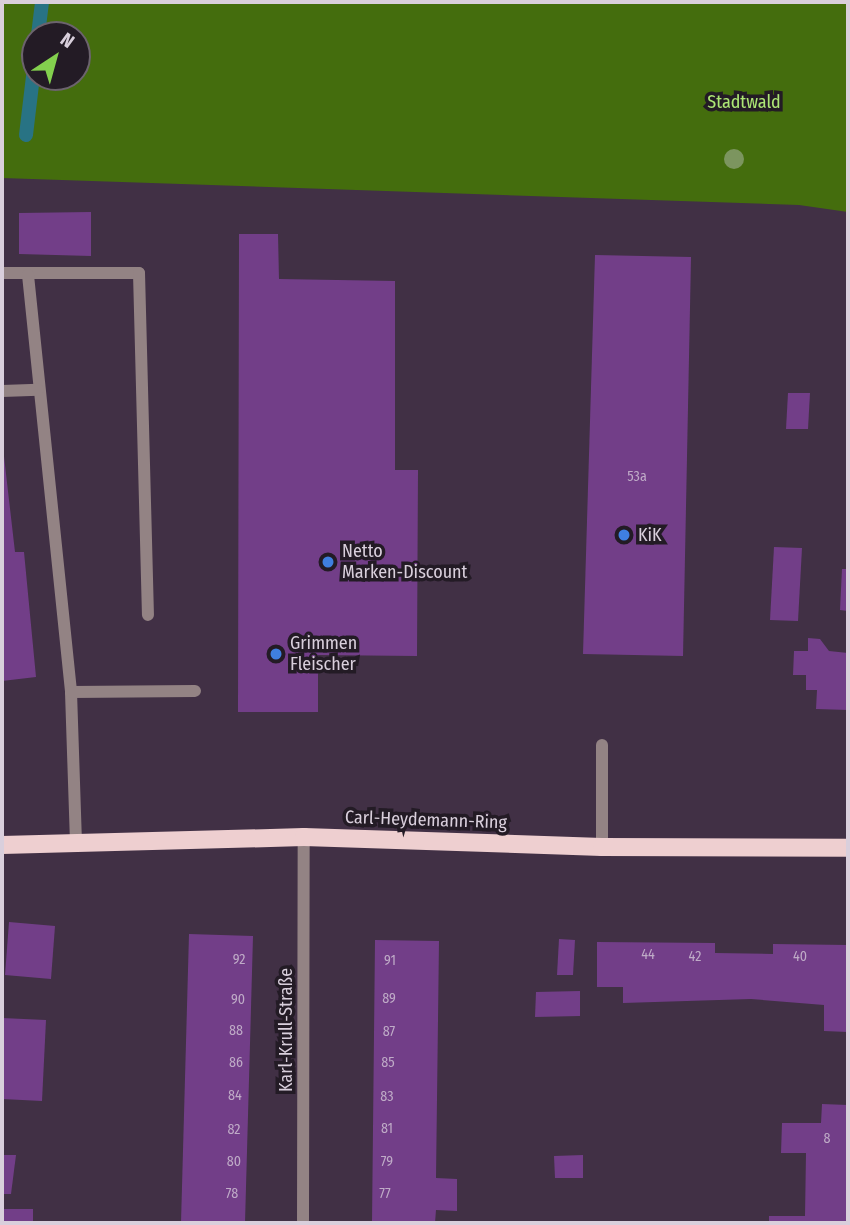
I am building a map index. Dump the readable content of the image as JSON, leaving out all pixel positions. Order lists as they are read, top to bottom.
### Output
{
  "streets": {
    "main road": ["Carl-Heydemann-Ring"],
    "street": ["Karl-Krull-Straße"]
  },
  "crossings": [
    ["Carl-Heydemann-Ring", "Karl-Krull-Straße"]
  ],
  "parks": ["Stadtwald"],
  "places": ["KiK", "Netto Marken-Discount", "Grimmen Fleischer"],
  "house_numbers": [
    "53a",
    "44",
    "42",
    "40",
    "92",
    "91",
    "89",
    "90",
    "88",
    "87",
    "86",
    "85",
    "84",
    "83",
    "81",
    "82",
    "8",
    "80",
    "79",
    "78",
    "77"
  ],
  "north": "top right"
}
